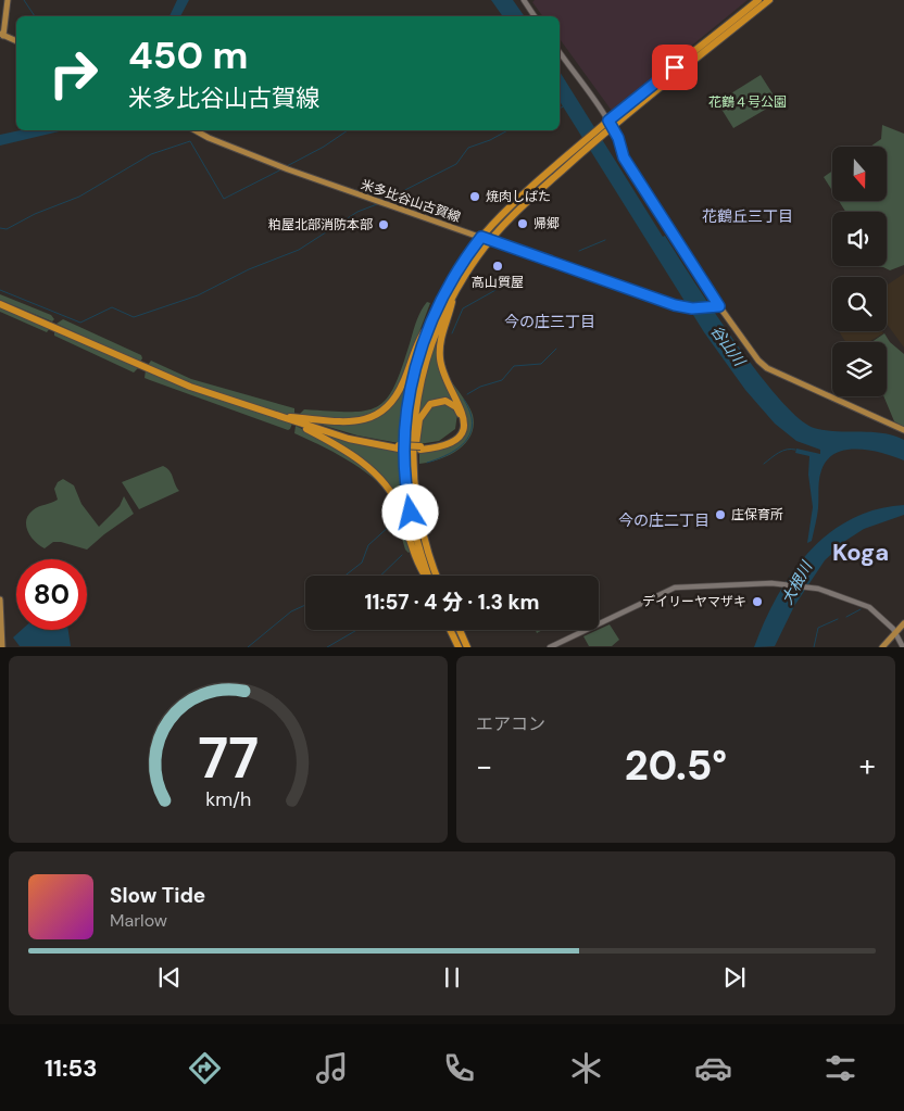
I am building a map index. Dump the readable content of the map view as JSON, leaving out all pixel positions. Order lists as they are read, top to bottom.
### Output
{
  "streets": {
    "main road": ["米多比谷山古賀線"]
  },
  "districts": [
    "花鶴丘三丁目",
    "今の庄三丁目",
    "今の庄二丁目",
    "Koga"
  ],
  "water": ["谷山川", "大根川"],
  "parks": ["花鶴４号公園"],
  "places": [
    "焼肉しばた",
    "帰郷",
    "粕屋北部消防本部",
    "高山質屋",
    "庄保育所",
    "デイリーヤマザキ"
  ],
  "north": "bottom",
  "page": {
    "turn": ["450 m", "米多比谷山古賀線"],
    "limit": "80",
    "trip": "11:57 · 4 分 · 1.3 km",
    "tile": "エアコン",
    "heat": ["−", "20.5°", "+"],
    "song": ["Slow Tide", "Marlow"],
    "tabs": "11:53",
    "gauge": ["77", "km/h"]
  }
}
